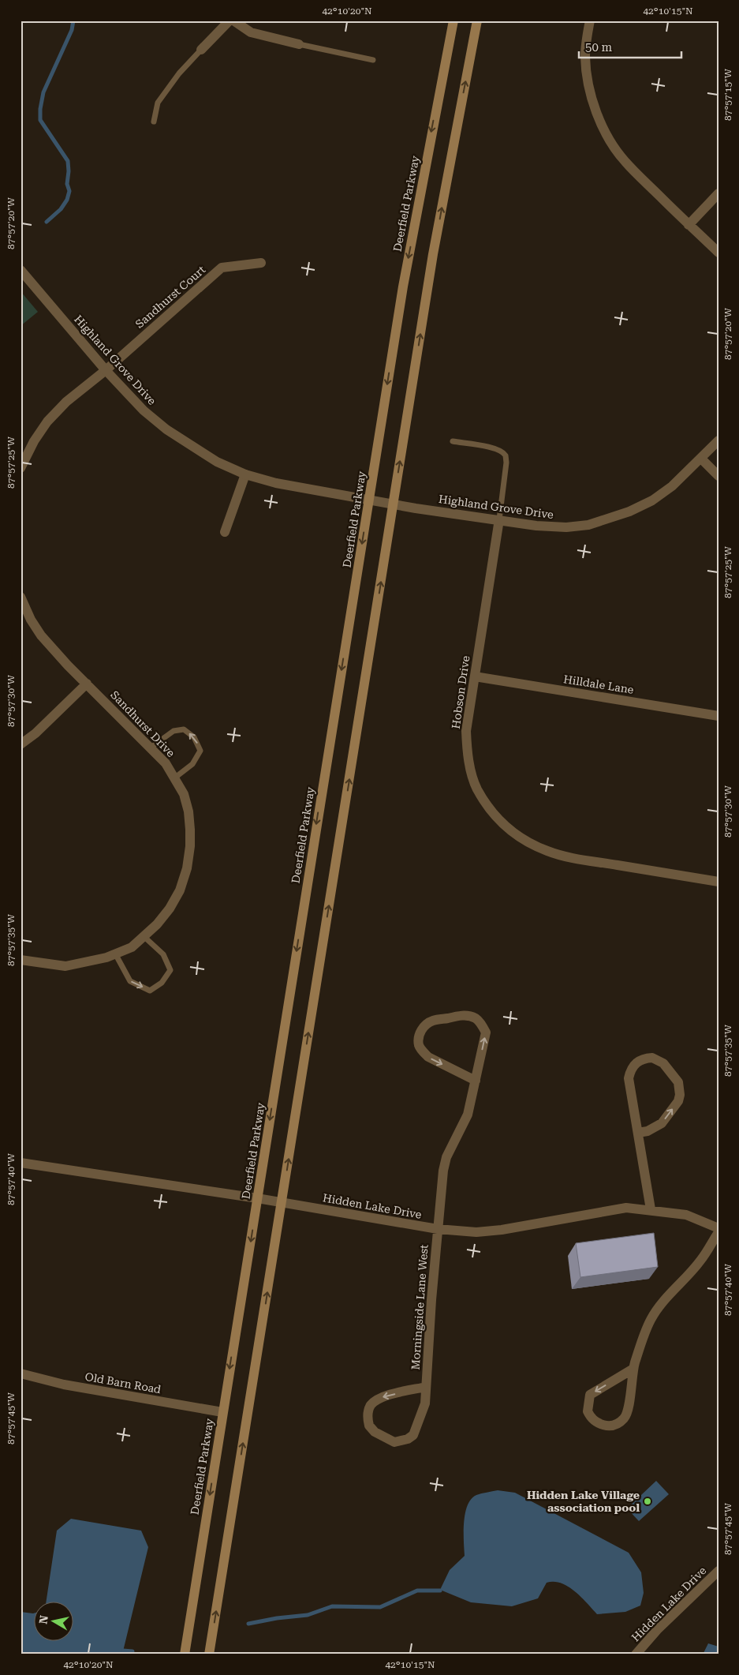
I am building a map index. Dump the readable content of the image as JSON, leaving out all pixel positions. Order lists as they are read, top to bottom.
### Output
{
  "streets": {
    "main road": ["Deerfield Parkway"],
    "street": [
      "Sandhurst Court",
      "Highland Grove Drive",
      "Hilldale Lane",
      "Hobson Drive",
      "Sandhurst Drive",
      "Hidden Lake Drive",
      "Morningside Lane West",
      "Old Barn Road"
    ]
  },
  "crossings": [
    ["Deerfield Parkway", "Highland Grove Drive"],
    ["Deerfield Parkway", "Hidden Lake Drive"],
    ["Deerfield Parkway", "Old Barn Road"],
    ["Sandhurst Court", "Highland Grove Drive"],
    ["Highland Grove Drive", "Hobson Drive"],
    ["Hilldale Lane", "Hobson Drive"],
    ["Hidden Lake Drive", "Morningside Lane West"]
  ],
  "places": ["Hidden Lake Village association pool"],
  "scale_bar": "50 m",
  "north": "left",
  "coordinates": [
    "42°10'20\"N",
    "42°10'15\"N",
    "87°57'15\"W",
    "87°57'20\"W",
    "87°57'25\"W",
    "87°57'30\"W",
    "87°57'35\"W",
    "87°57'40\"W",
    "87°57'45\"W"
  ]
}
